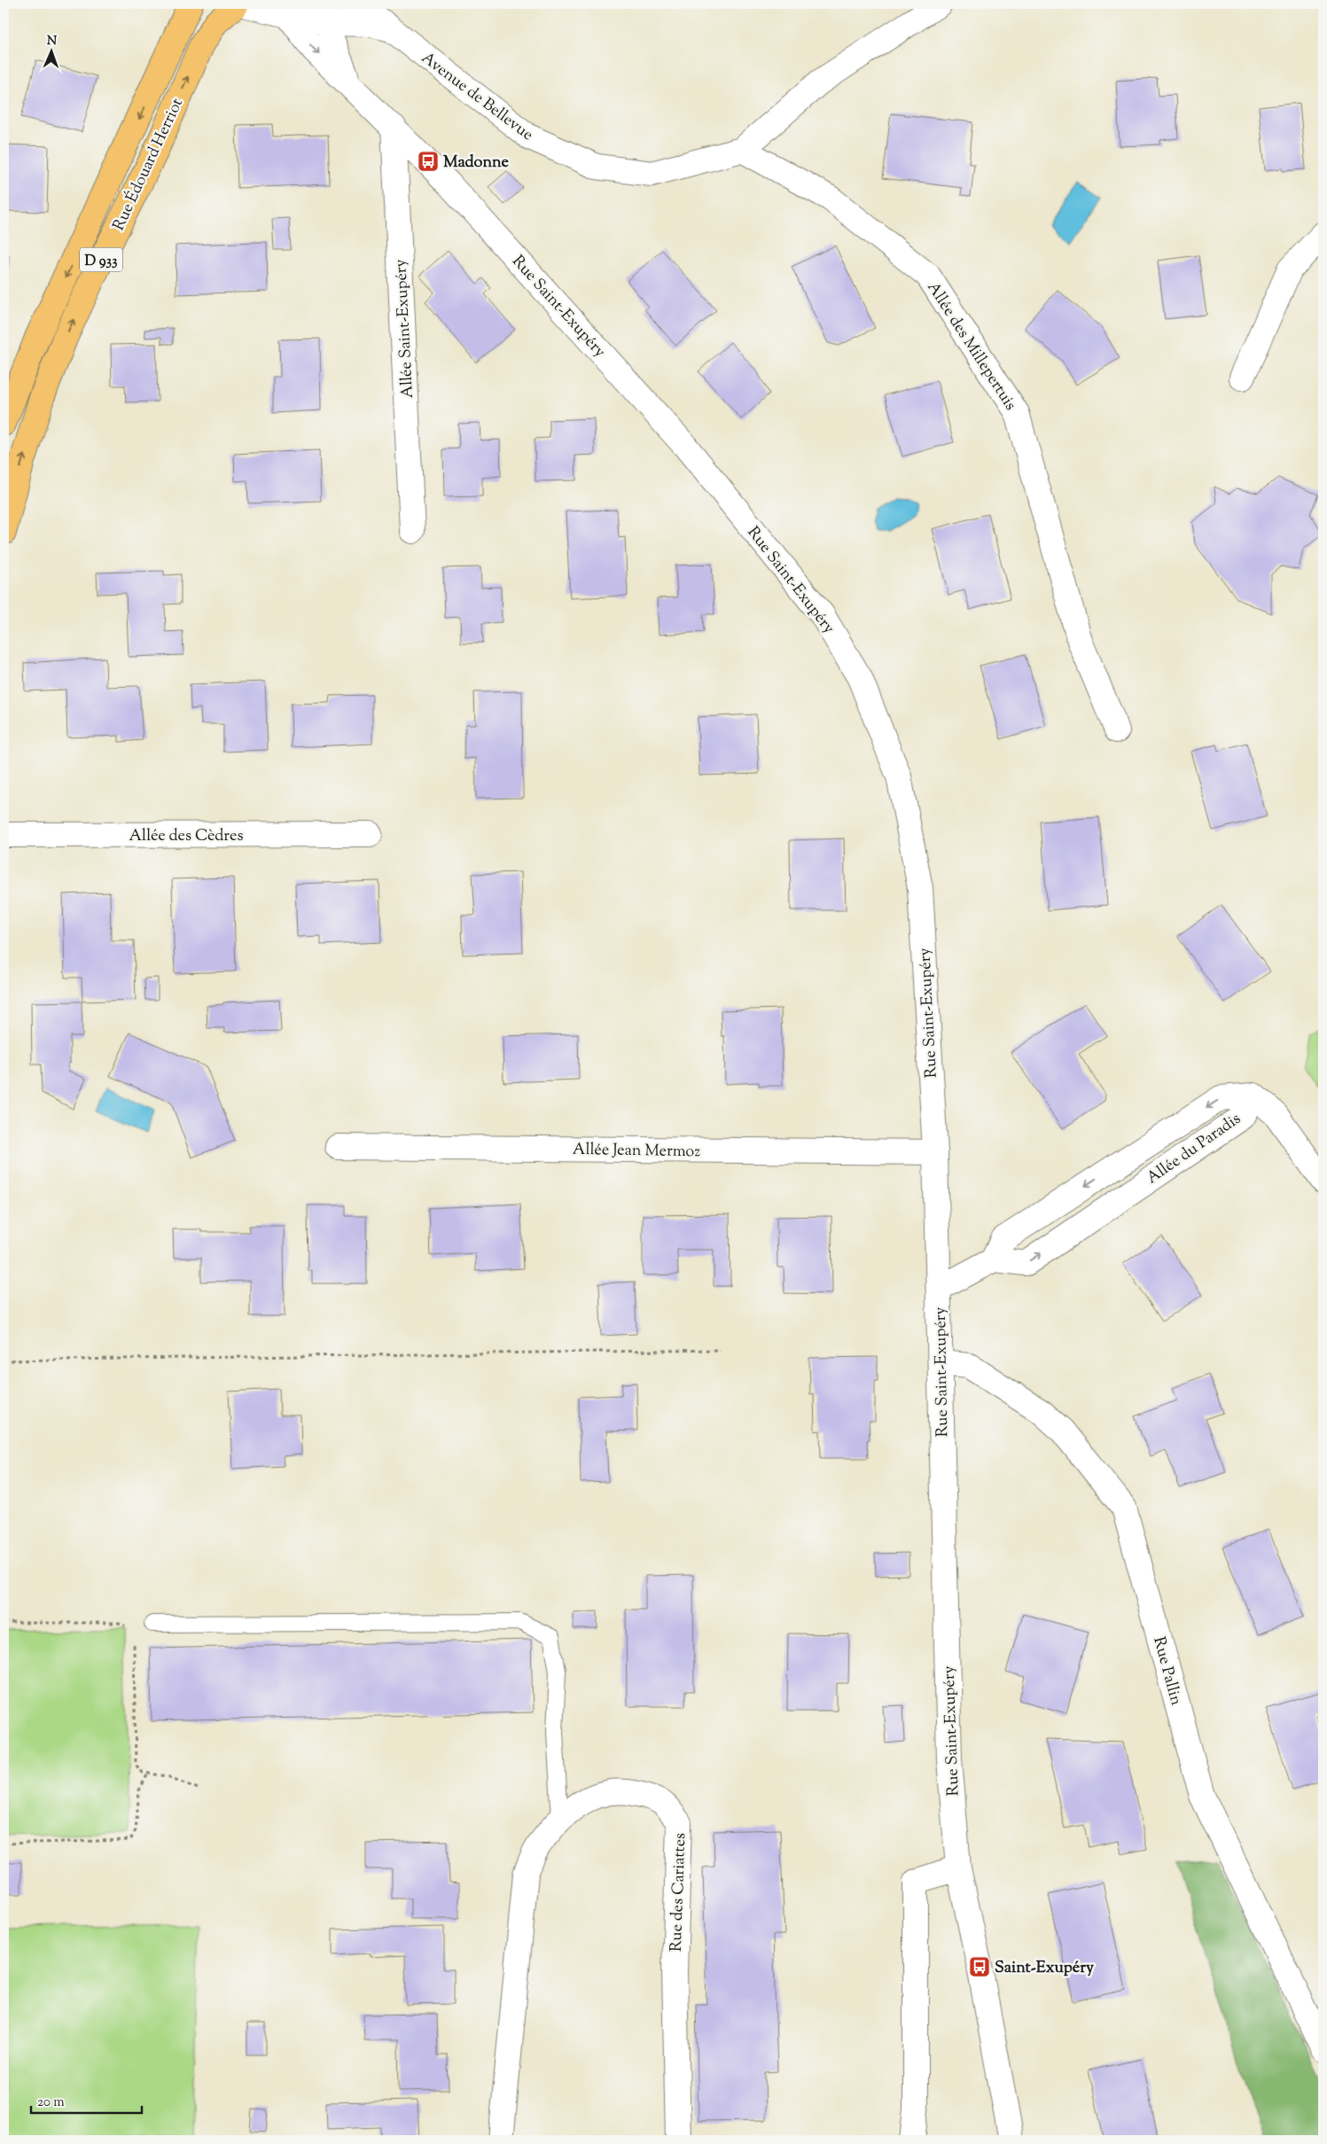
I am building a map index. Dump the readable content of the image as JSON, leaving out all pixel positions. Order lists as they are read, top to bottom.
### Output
{
  "streets": {
    "main road": ["Rue Édouard Herriot", "D 933"],
    "street": [
      "Avenue de Bellevue",
      "Rue Saint-Exupéry",
      "Allée Saint-Exupéry",
      "Allée des Millepertuis",
      "Allée des Cèdres",
      "Allée du Paradis",
      "Allée Jean Mermoz",
      "Rue Pallin",
      "Rue des Cariattes"
    ]
  },
  "crossings": [
    ["Avenue de Bellevue", "Rue Édouard Herriot"],
    ["Avenue de Bellevue", "Rue Saint-Exupéry"],
    ["Avenue de Bellevue", "Allée des Millepertuis"],
    ["Rue Saint-Exupéry", "Allée Saint-Exupéry"],
    ["Rue Saint-Exupéry", "Allée Jean Mermoz"],
    ["Rue Saint-Exupéry", "Rue Pallin"]
  ],
  "places": {
    "bus stop": ["Madonne", "Saint-Exupéry"]
  },
  "scale_bar": "20 m",
  "north": "top"
}
